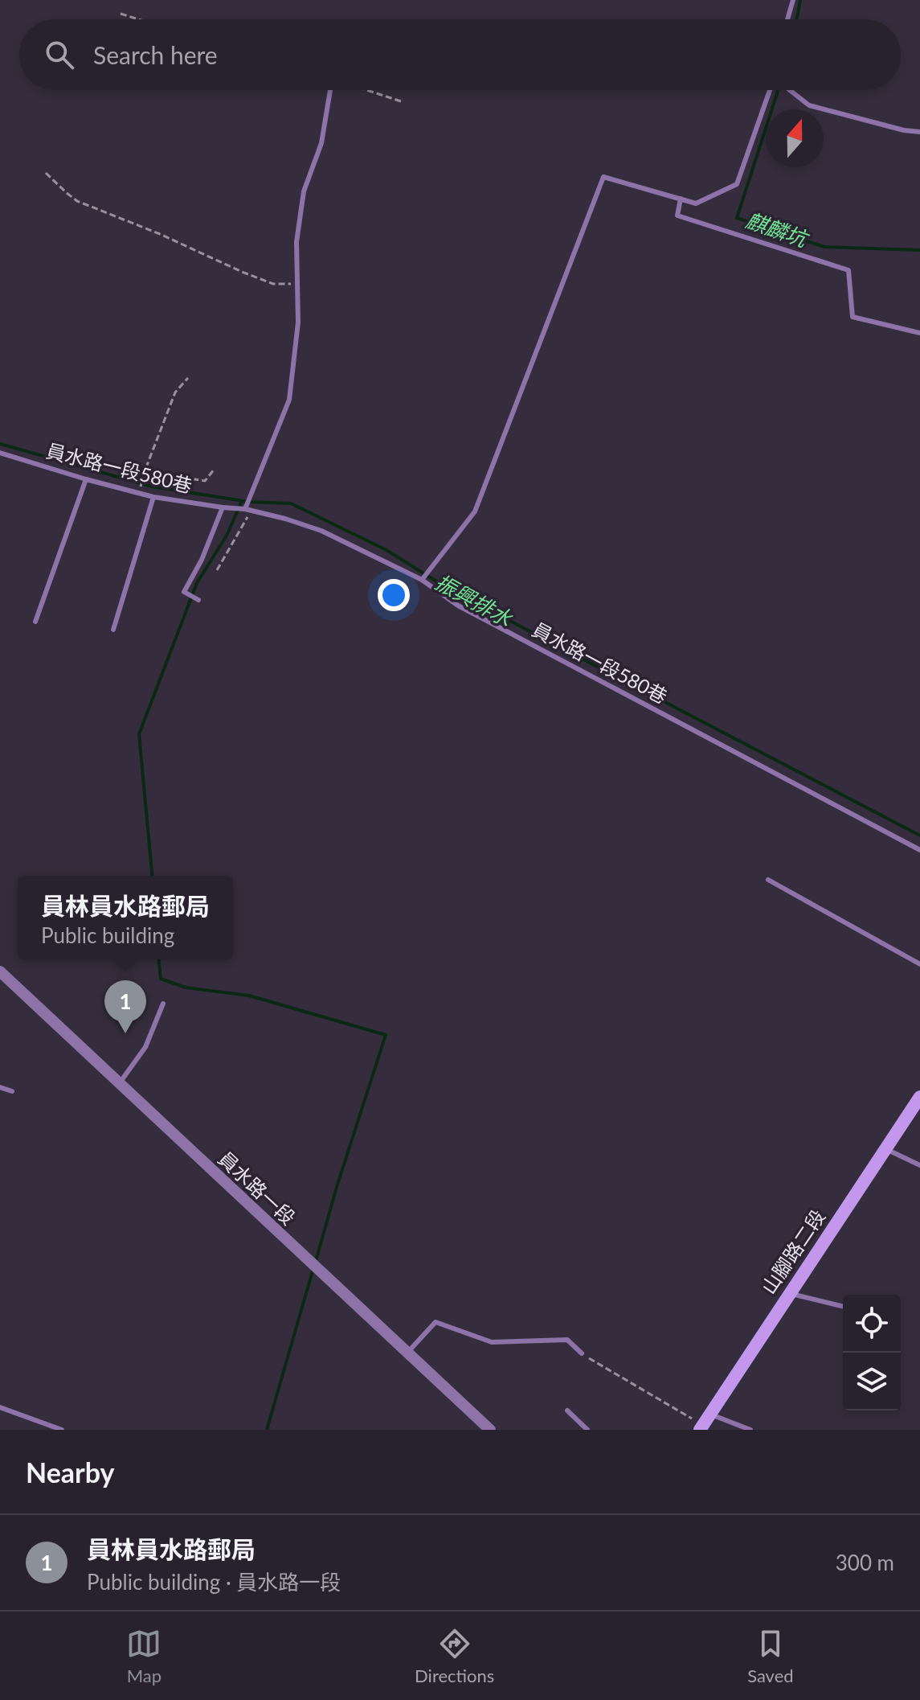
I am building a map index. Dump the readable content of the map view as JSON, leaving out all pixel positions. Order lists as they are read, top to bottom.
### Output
{
  "streets": {
    "main road": ["山腳路二段"],
    "street": ["員水路一段"],
    "lane": ["員水路一段580巷"]
  },
  "water": ["麒麟坑", "振興排水"],
  "north": "top",
  "page": {
    "search": "Search here",
    "popup": ["員林員水路郵局", "Public building"],
    "pins": "1",
    "heading": "Nearby",
    "list": [
      {
        "mark": "1",
        "name": "員林員水路郵局",
        "note": "Public building · 員水路一段",
        "value": "300 m"
      }
    ],
    "nav": ["Map", "Directions", "Saved"]
  }
}
